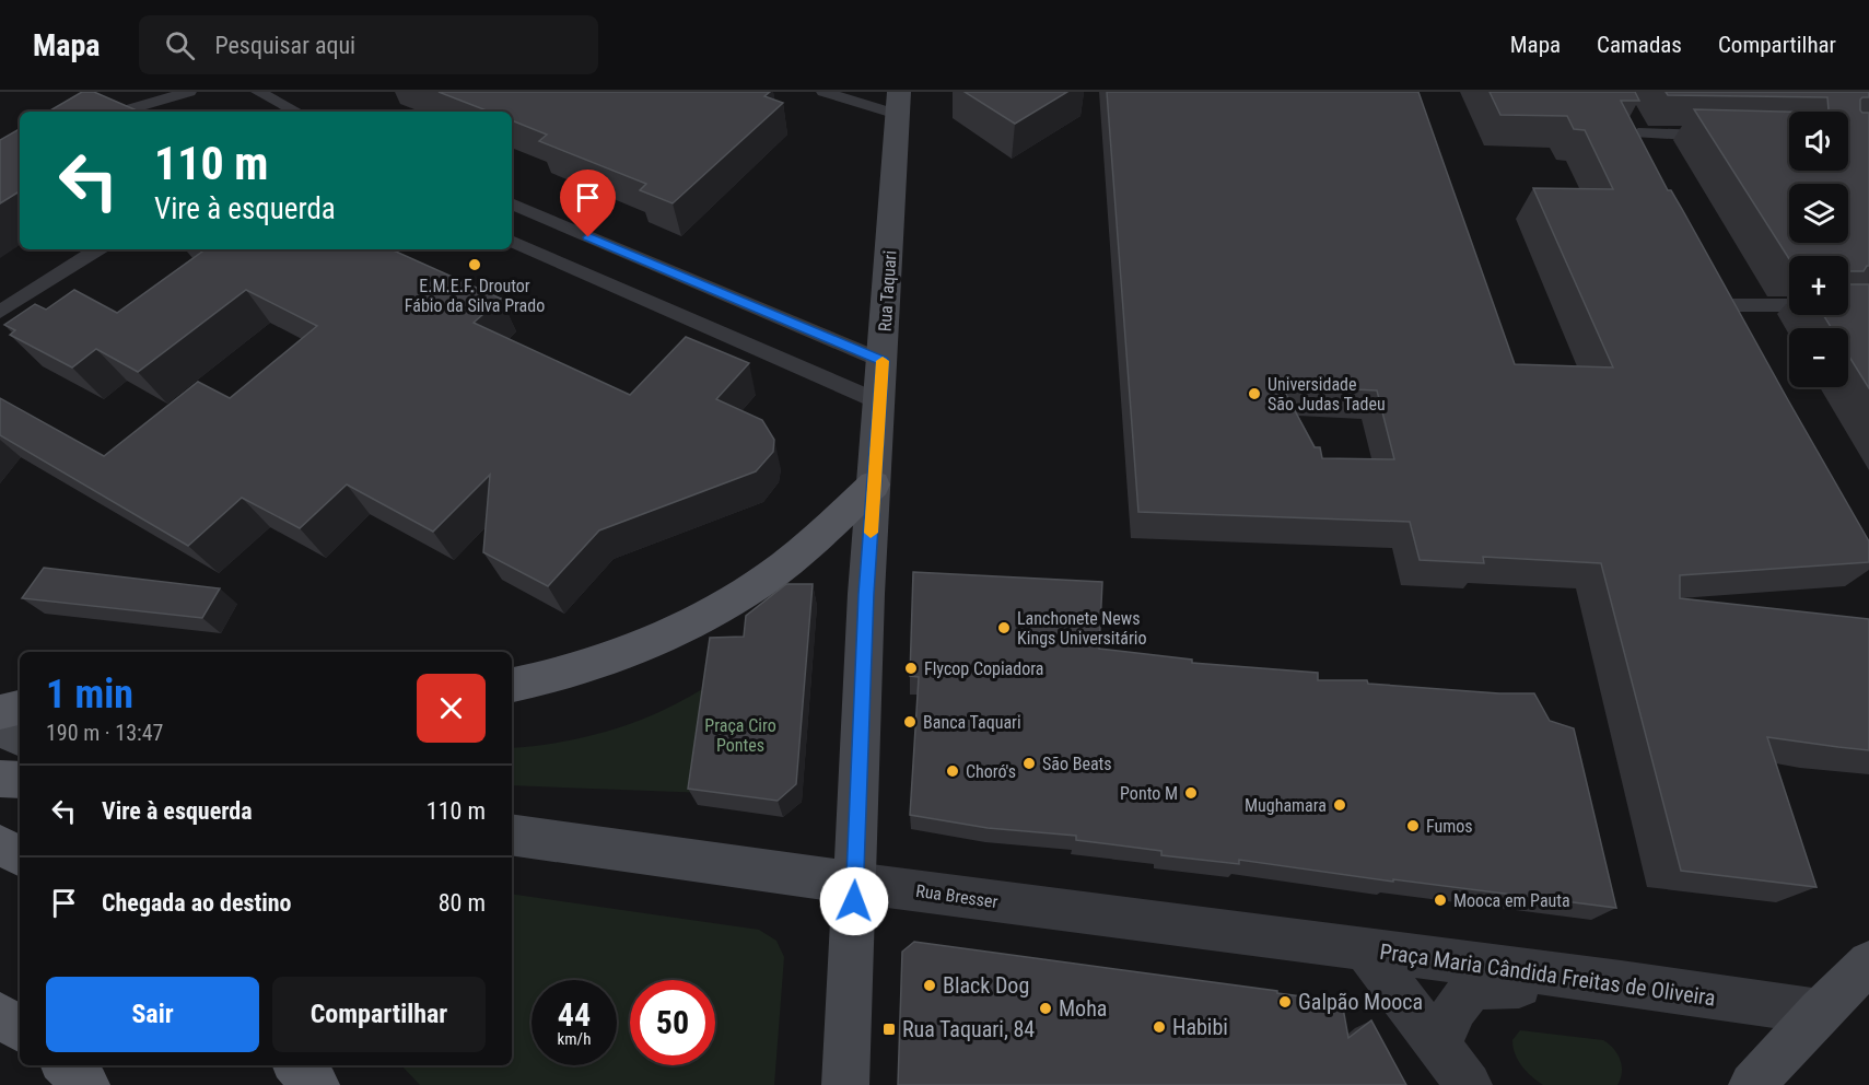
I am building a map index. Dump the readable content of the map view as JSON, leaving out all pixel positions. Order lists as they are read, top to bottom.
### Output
{
  "streets": {
    "main road": ["Rua Taquari", "Rua Bresser"],
    "street": ["Praça Maria Cândida Freitas de Oliveira"]
  },
  "crossings": [
    ["Rua Taquari", "Rua Bresser"],
    ["Rua Bresser", "Praça Maria Cândida Freitas de Oliveira"]
  ],
  "parks": ["Praça Ciro Pontes"],
  "places": {
    "other": [
      "E.M.E.F. Droutor Fábio da Silva Prado",
      "Universidade São Judas Tadeu",
      "Lanchonete News Kings Universitário",
      "Flycop Copiadora",
      "Banca Taquari",
      "São Beats",
      "Choró's",
      "Ponto M",
      "Mughamara",
      "Fumos",
      "Mooca em Pauta",
      "Black Dog",
      "Galpão Mooca",
      "Moha",
      "Habibi"
    ],
    "transit": ["Rua Taquari, 84"]
  },
  "page": {
    "header": "Mapa",
    "search": "Pesquisar aqui",
    "nav": ["Mapa", "Camadas", "Compartilhar"],
    "map_buttons": ["+", "−"],
    "turn": ["110 m", "Vire à esquerda"],
    "heading": ["1 min", "190 m · 13:47"],
    "list": [
      {
        "name": "Vire à esquerda",
        "value": "110 m"
      },
      {
        "name": "Chegada ao destino",
        "value": "80 m"
      }
    ],
    "buttons": ["Sair", "Compartilhar"],
    "speed": "44 km/h",
    "limit": "50"
  }
}
